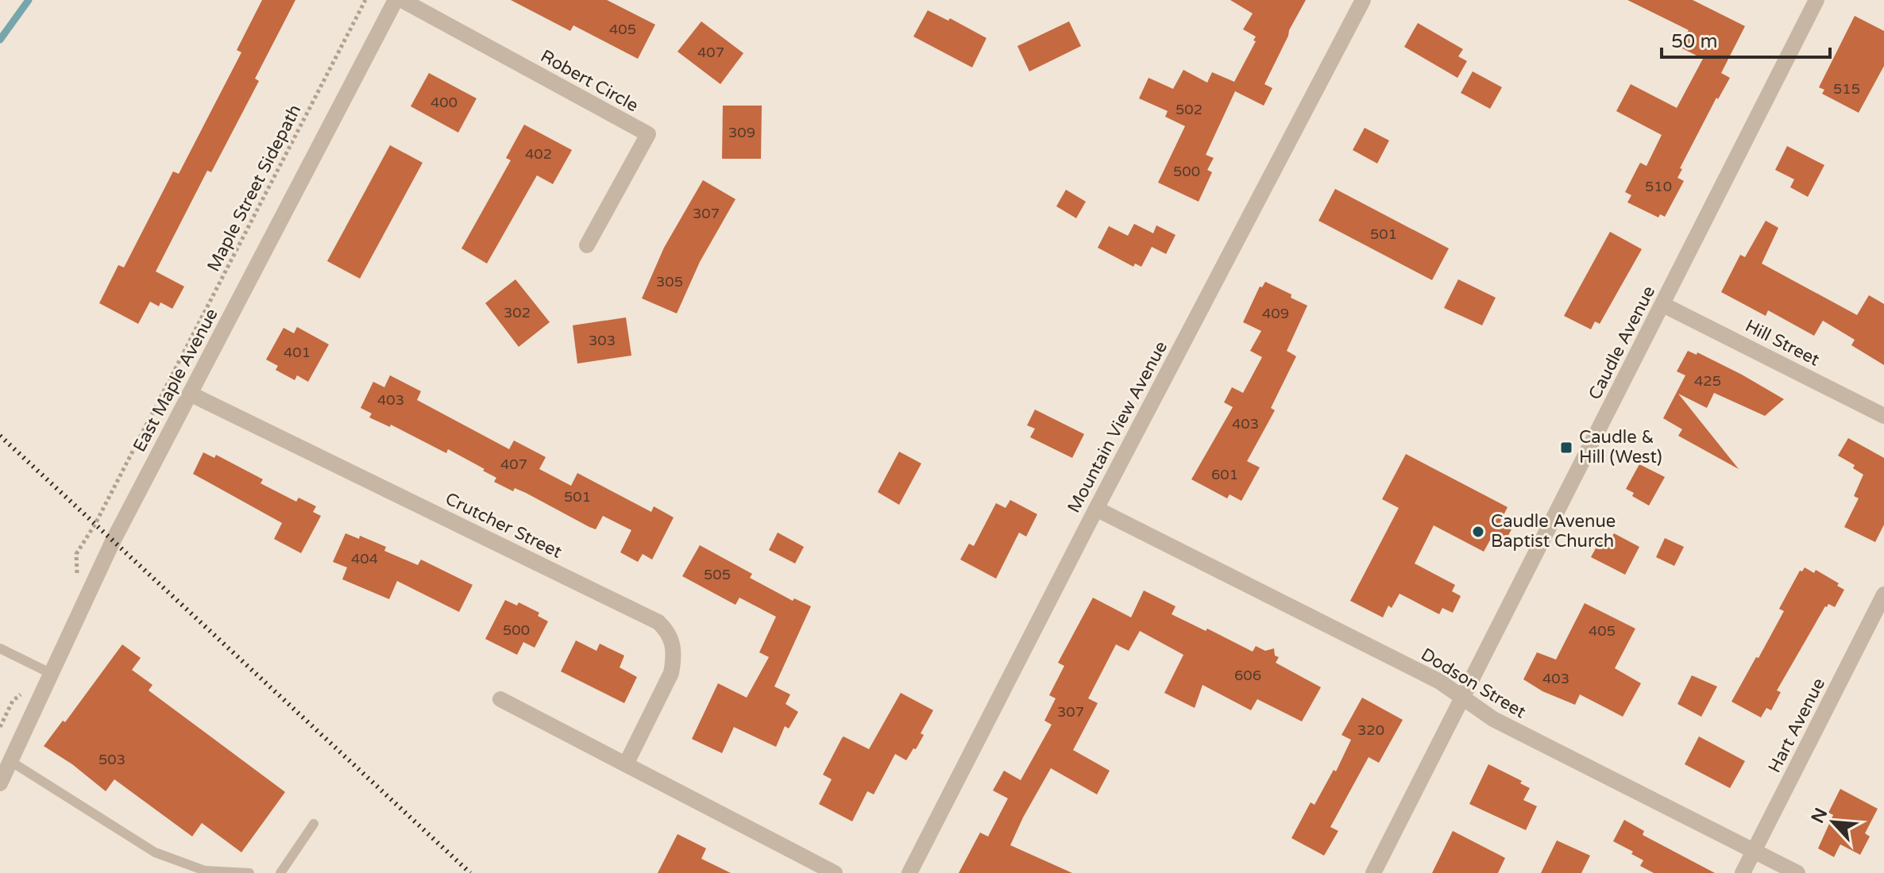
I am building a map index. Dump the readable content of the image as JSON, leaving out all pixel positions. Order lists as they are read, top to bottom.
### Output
{
  "streets": {
    "street": [
      "Robert Circle",
      "Caudle Avenue",
      "Hill Street",
      "East Maple Avenue",
      "Mountain View Avenue",
      "Crutcher Street",
      "Dodson Street",
      "Hart Avenue"
    ],
    "path": ["Maple Street Sidepath"]
  },
  "crossings": [
    ["Caudle Avenue", "Hill Street"],
    ["Caudle Avenue", "Dodson Street"],
    ["East Maple Avenue", "Crutcher Street"],
    ["Mountain View Avenue", "Dodson Street"],
    ["Dodson Street", "Hart Avenue"]
  ],
  "places": {
    "transit": ["Caudle & Hill (West)"],
    "other": ["Caudle Avenue Baptist Church"]
  },
  "house_numbers": [
    "405",
    "407",
    "515",
    "400",
    "502",
    "309",
    "402",
    "500",
    "510",
    "307",
    "501",
    "305",
    "302",
    "409",
    "303",
    "401",
    "425",
    "403",
    "403",
    "407",
    "601",
    "501",
    "404",
    "505",
    "500",
    "405",
    "606",
    "403",
    "307",
    "320",
    "503"
  ],
  "scale_bar": "50 m",
  "north": "top left"
}
